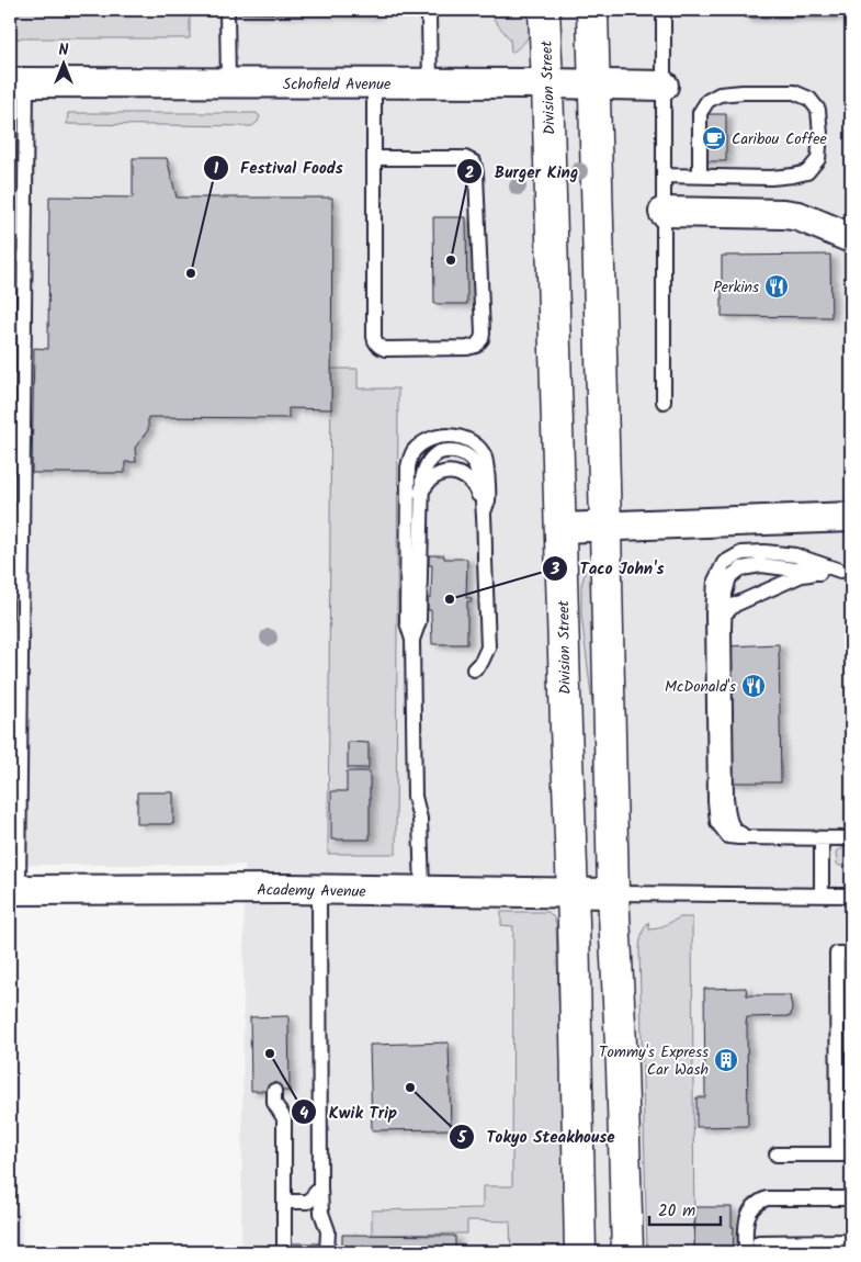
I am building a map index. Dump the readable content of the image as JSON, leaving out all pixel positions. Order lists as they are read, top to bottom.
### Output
{
  "streets": {
    "main road": ["Division Street"],
    "street": ["Schofield Avenue", "Academy Avenue"]
  },
  "crossings": [
    ["Schofield Avenue", "Division Street"],
    ["Division Street", "Academy Avenue"]
  ],
  "places": {
    "cafe": ["Caribou Coffee"],
    "other": [
      "Burger King",
      "Festival Foods",
      "Taco John's",
      "Kwik Trip",
      "Tokyo Steakhouse"
    ],
    "restaurant": ["Perkins", "McDonald's"],
    "building": ["Tommy's Express Car Wash"]
  },
  "scale_bar": "20 m",
  "north": "top"
}
